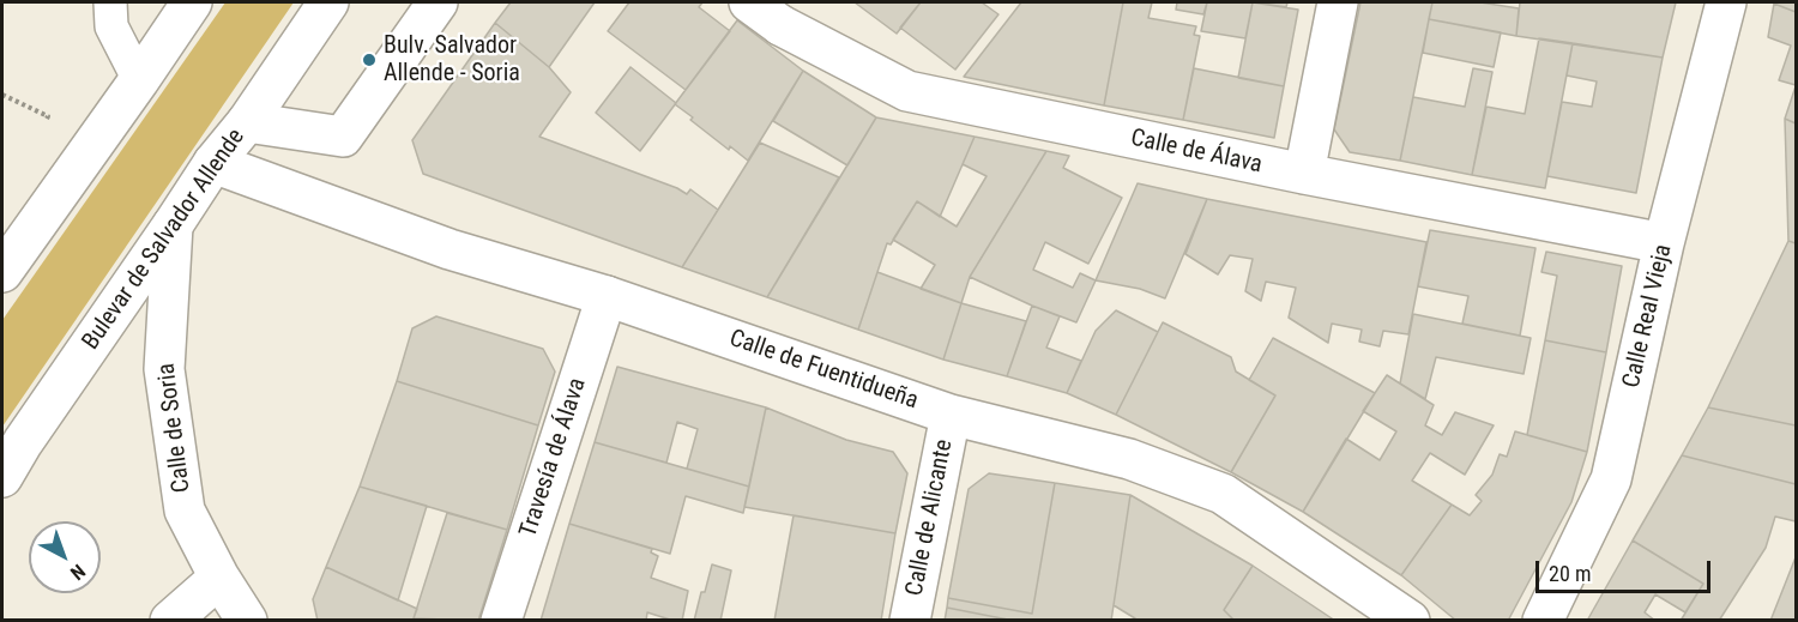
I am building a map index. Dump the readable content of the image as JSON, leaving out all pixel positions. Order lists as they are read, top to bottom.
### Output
{
  "streets": {
    "street": [
      "Calle de Álava",
      "Bulevar de Salvador Allende",
      "Calle Real Vieja",
      "Calle de Fuentidueña",
      "Calle de Soria",
      "Travesía de Álava",
      "Calle de Alicante"
    ]
  },
  "crossings": [
    ["Calle de Álava", "Calle Real Vieja"],
    ["Bulevar de Salvador Allende", "Calle de Fuentidueña"],
    ["Bulevar de Salvador Allende", "Calle de Soria"],
    ["Calle de Fuentidueña", "Travesía de Álava"],
    ["Calle de Fuentidueña", "Calle de Alicante"]
  ],
  "places": ["Bulv. Salvador Allende - Soria"],
  "scale_bar": "20 m",
  "north": "bottom right"
}
